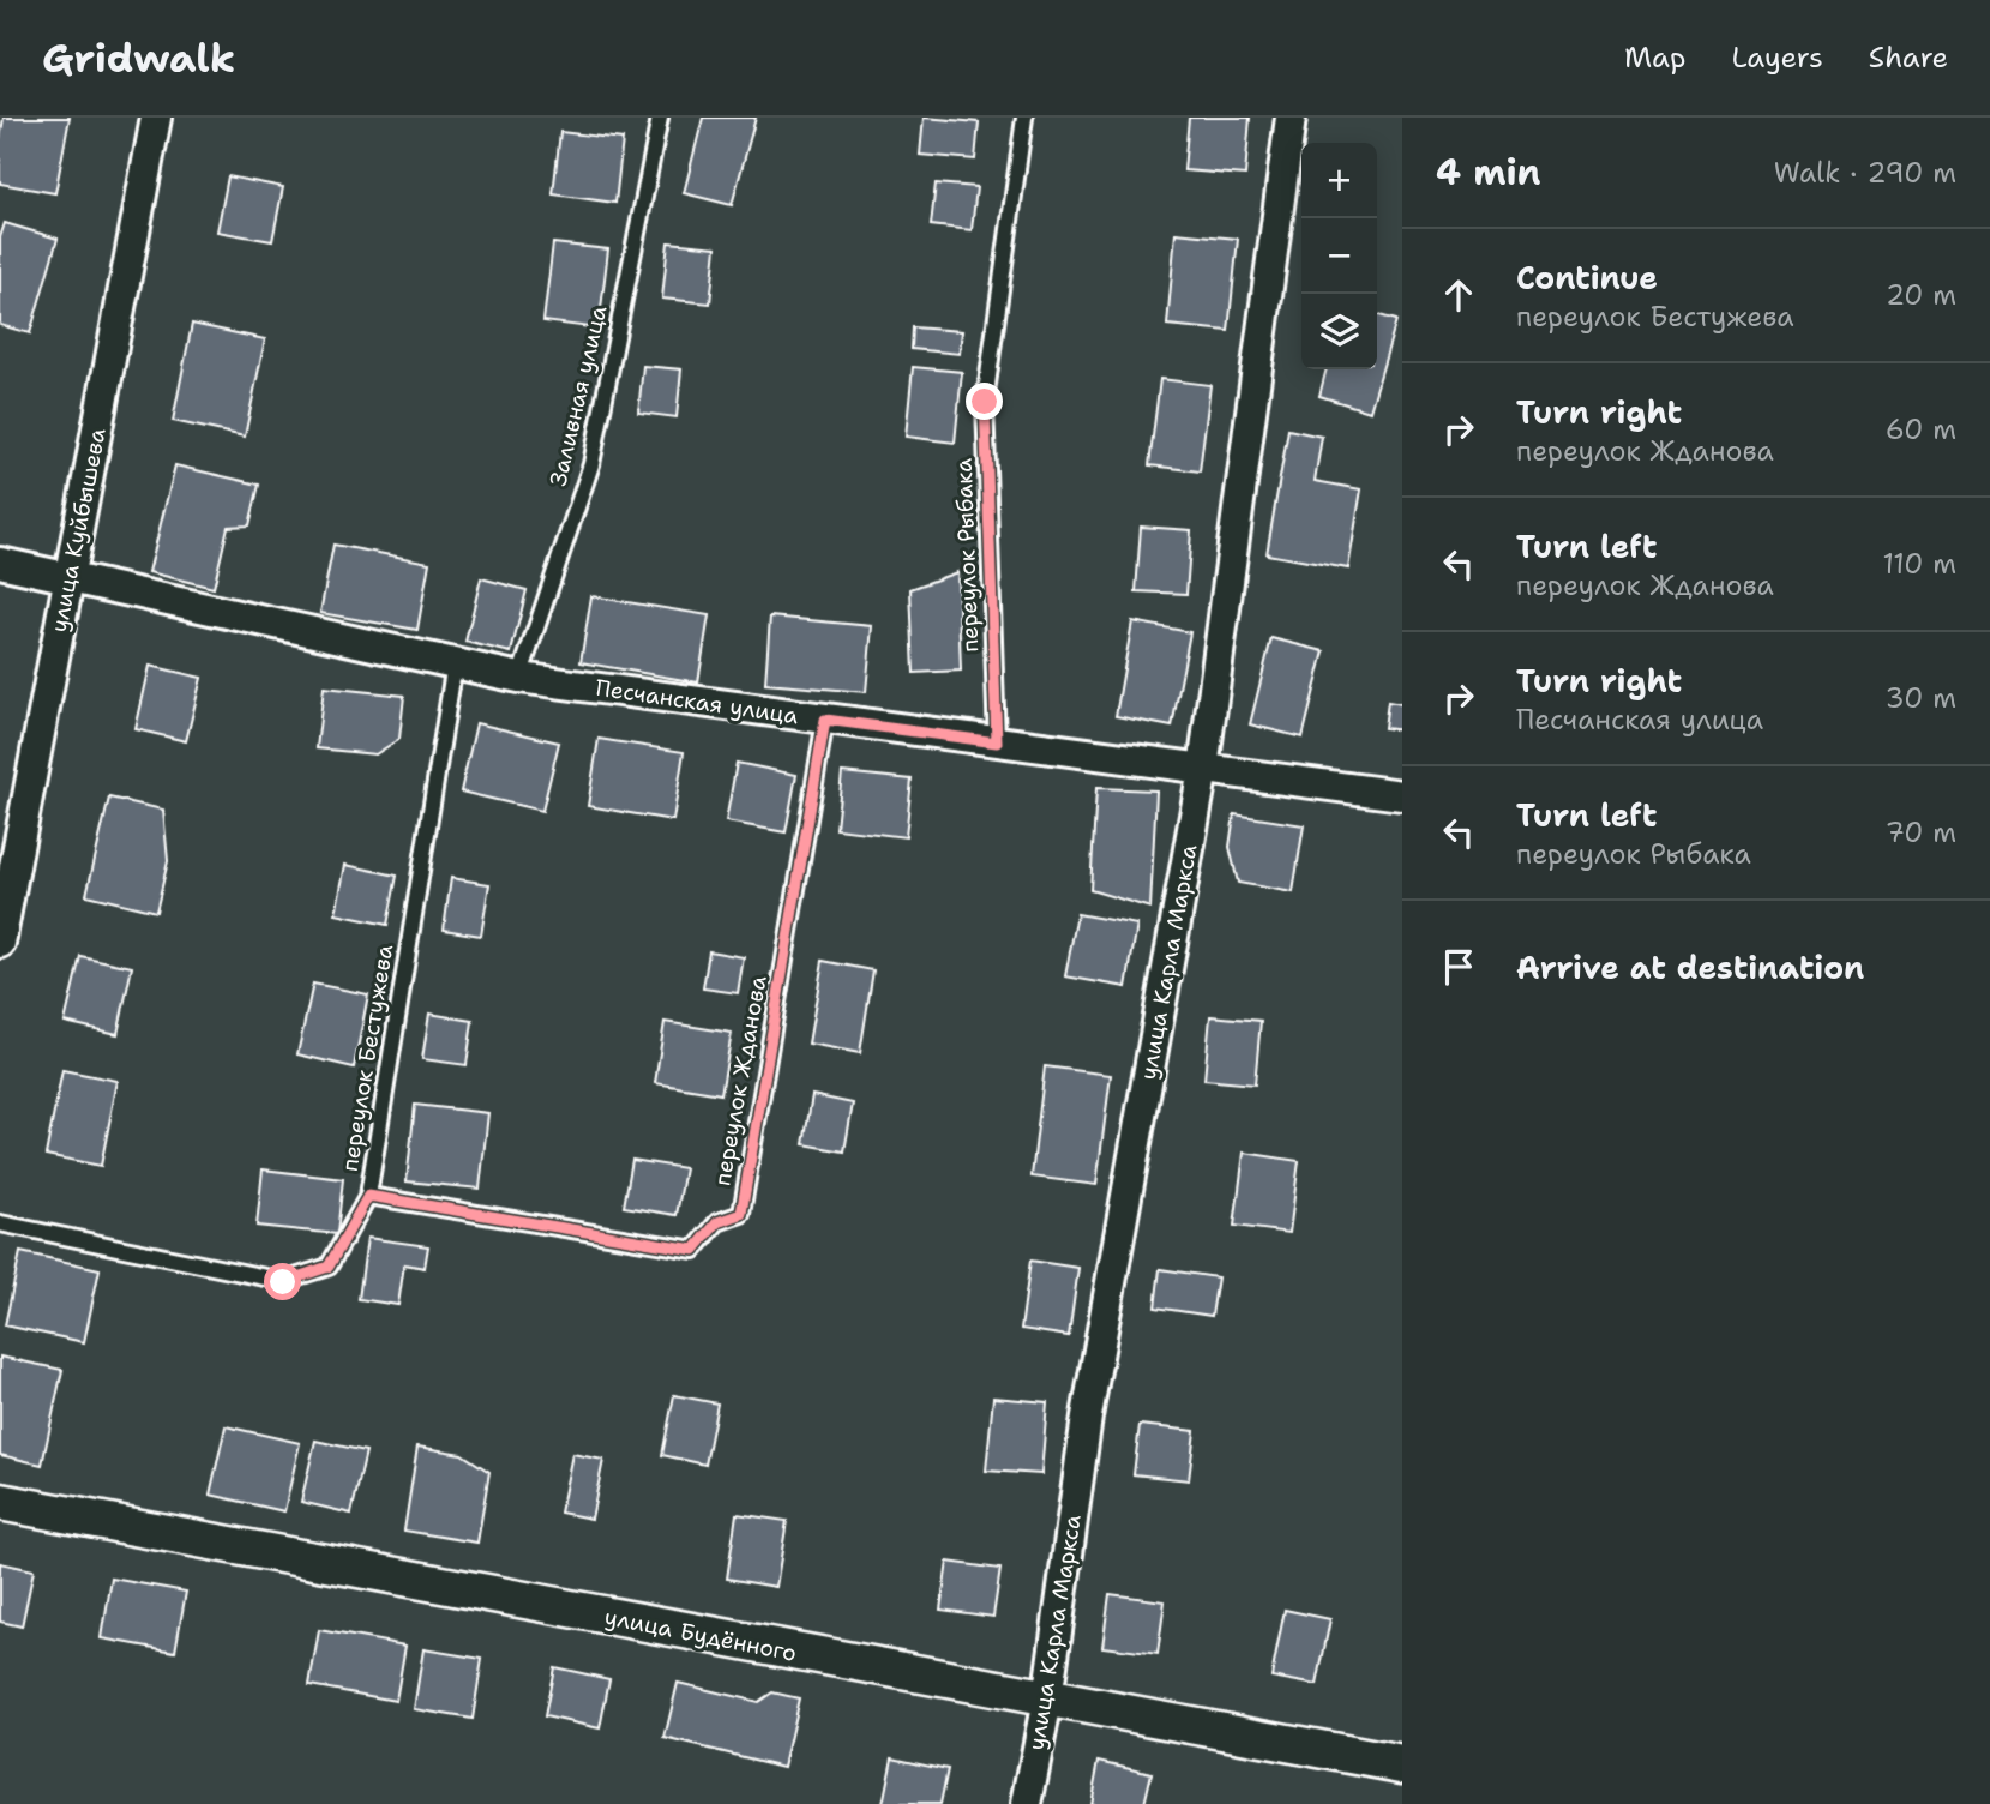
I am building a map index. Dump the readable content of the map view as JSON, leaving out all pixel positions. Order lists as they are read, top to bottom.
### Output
{
  "streets": {
    "street": [
      "улица Куйбышева",
      "Песчанская улица",
      "улица Карла Маркса",
      "улица Будённого"
    ],
    "lane": [
      "Заливная улица",
      "переулок Рыбака",
      "переулок Бестужева",
      "переулок Жданова"
    ]
  },
  "crossings": [
    ["Заливная улица", "Песчанская улица"],
    ["улица Куйбышева", "Песчанская улица"],
    ["переулок Рыбака", "Песчанская улица"],
    ["Песчанская улица", "улица Карла Маркса"],
    ["Песчанская улица", "переулок Бестужева"],
    ["Песчанская улица", "переулок Жданова"],
    ["улица Карла Маркса", "улица Будённого"],
    ["переулок Бестужева", "переулок Жданова"]
  ],
  "page": {
    "header": "Gridwalk",
    "nav": ["Map", "Layers", "Share"],
    "heading": ["4 min", "Walk · 290 m"],
    "map_buttons": ["+", "−"],
    "list": [
      ["Continue", "переулок Бестужева", "20 m"],
      ["Turn right", "переулок Жданова", "60 m"],
      ["Turn left", "переулок Жданова", "110 m"],
      ["Turn right", "Песчанская улица", "30 m"],
      ["Turn left", "переулок Рыбака", "70 m"],
      "Arrive at destination"
    ]
  }
}
